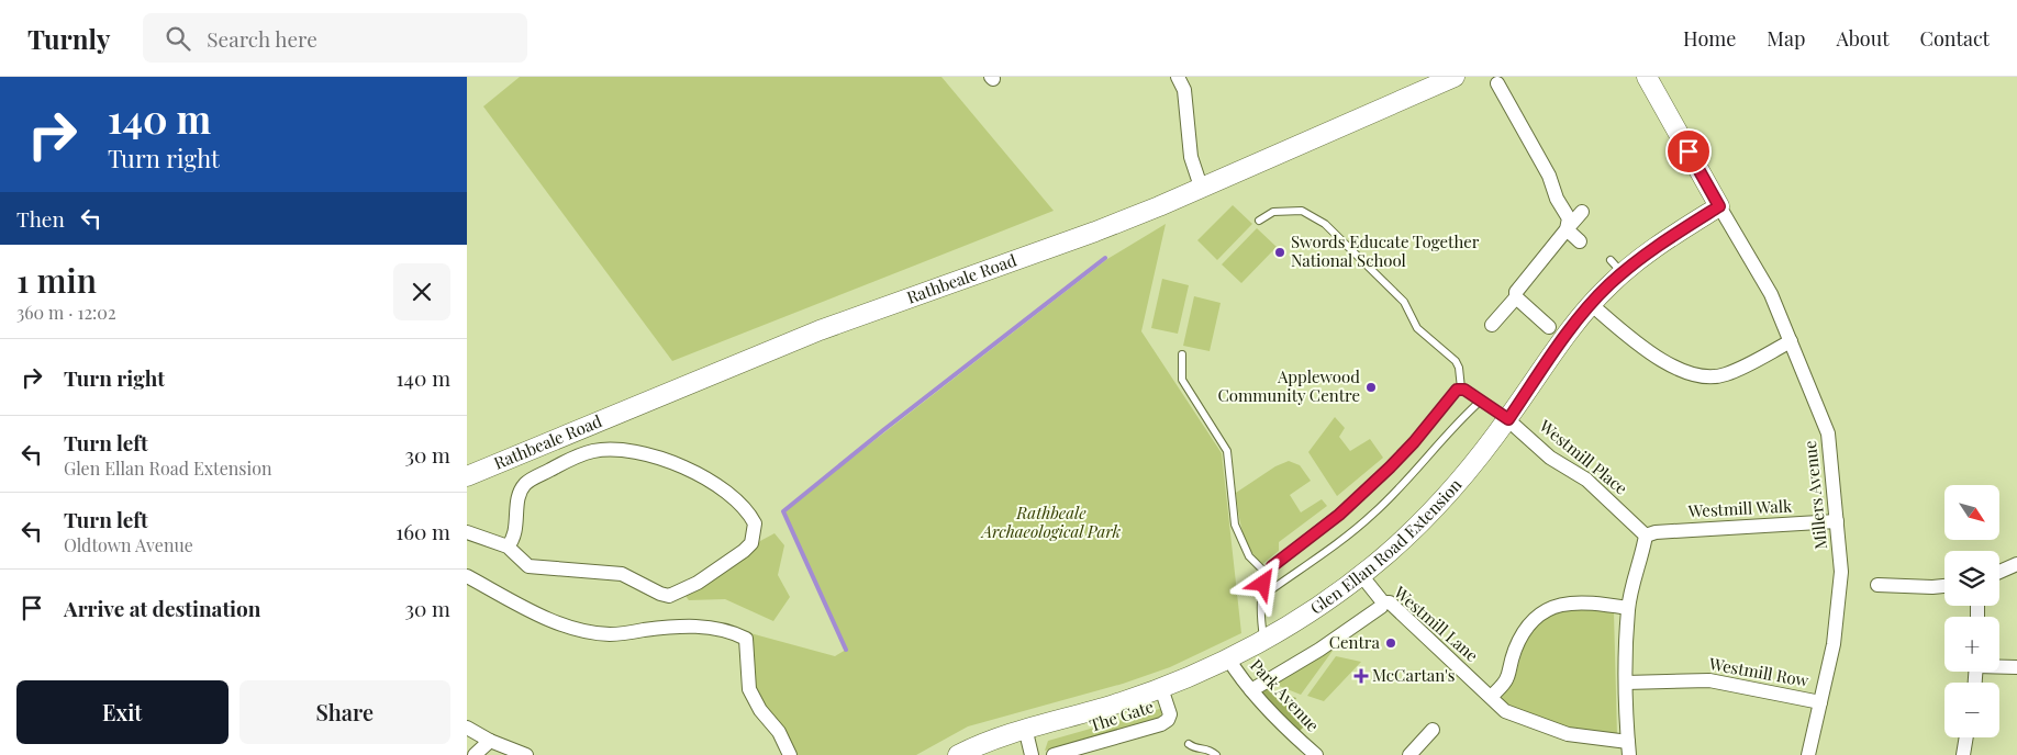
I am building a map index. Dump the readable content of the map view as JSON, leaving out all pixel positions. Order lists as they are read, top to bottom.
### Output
{
  "streets": {
    "street": [
      "Rathbeale Road",
      "Westmill Place",
      "Millers Avenue",
      "Westmill Walk",
      "Glen Ellan Road Extension",
      "Westmill Lane",
      "Westmill Row",
      "Park Avenue",
      "The Gate"
    ]
  },
  "crossings": [
    ["Westmill Place", "Westmill Walk"],
    ["Westmill Place", "Glen Ellan Road Extension"],
    ["Millers Avenue", "Westmill Walk"],
    ["Millers Avenue", "Glen Ellan Road Extension"],
    ["Millers Avenue", "Westmill Row"],
    ["Glen Ellan Road Extension", "Westmill Lane"],
    ["Glen Ellan Road Extension", "Park Avenue"],
    ["Glen Ellan Road Extension", "The Gate"]
  ],
  "parks": ["Rathbeale Archaeological Park"],
  "places": {
    "other": ["Swords Educate Together National School", "Applewood Community Centre", "Centra"],
    "health": ["McCartan's"]
  },
  "north": "bottom right",
  "page": {
    "header": "Turnly",
    "search": "Search here",
    "nav": [
      "Home",
      "Map",
      "About",
      "Contact"
    ],
    "turn": ["140 m", "Turn right"],
    "then": "Then",
    "heading": ["1 min", "360 m · 12:02"],
    "list": [
      {
        "name": "Turn right",
        "value": "140 m"
      },
      {
        "name": "Turn left",
        "note": "Glen Ellan Road Extension",
        "value": "30 m"
      },
      {
        "name": "Turn left",
        "note": "Oldtown Avenue",
        "value": "160 m"
      },
      {
        "name": "Arrive at destination",
        "value": "30 m"
      }
    ],
    "map_buttons": ["+", "−"],
    "buttons": ["Exit", "Share"]
  }
}
